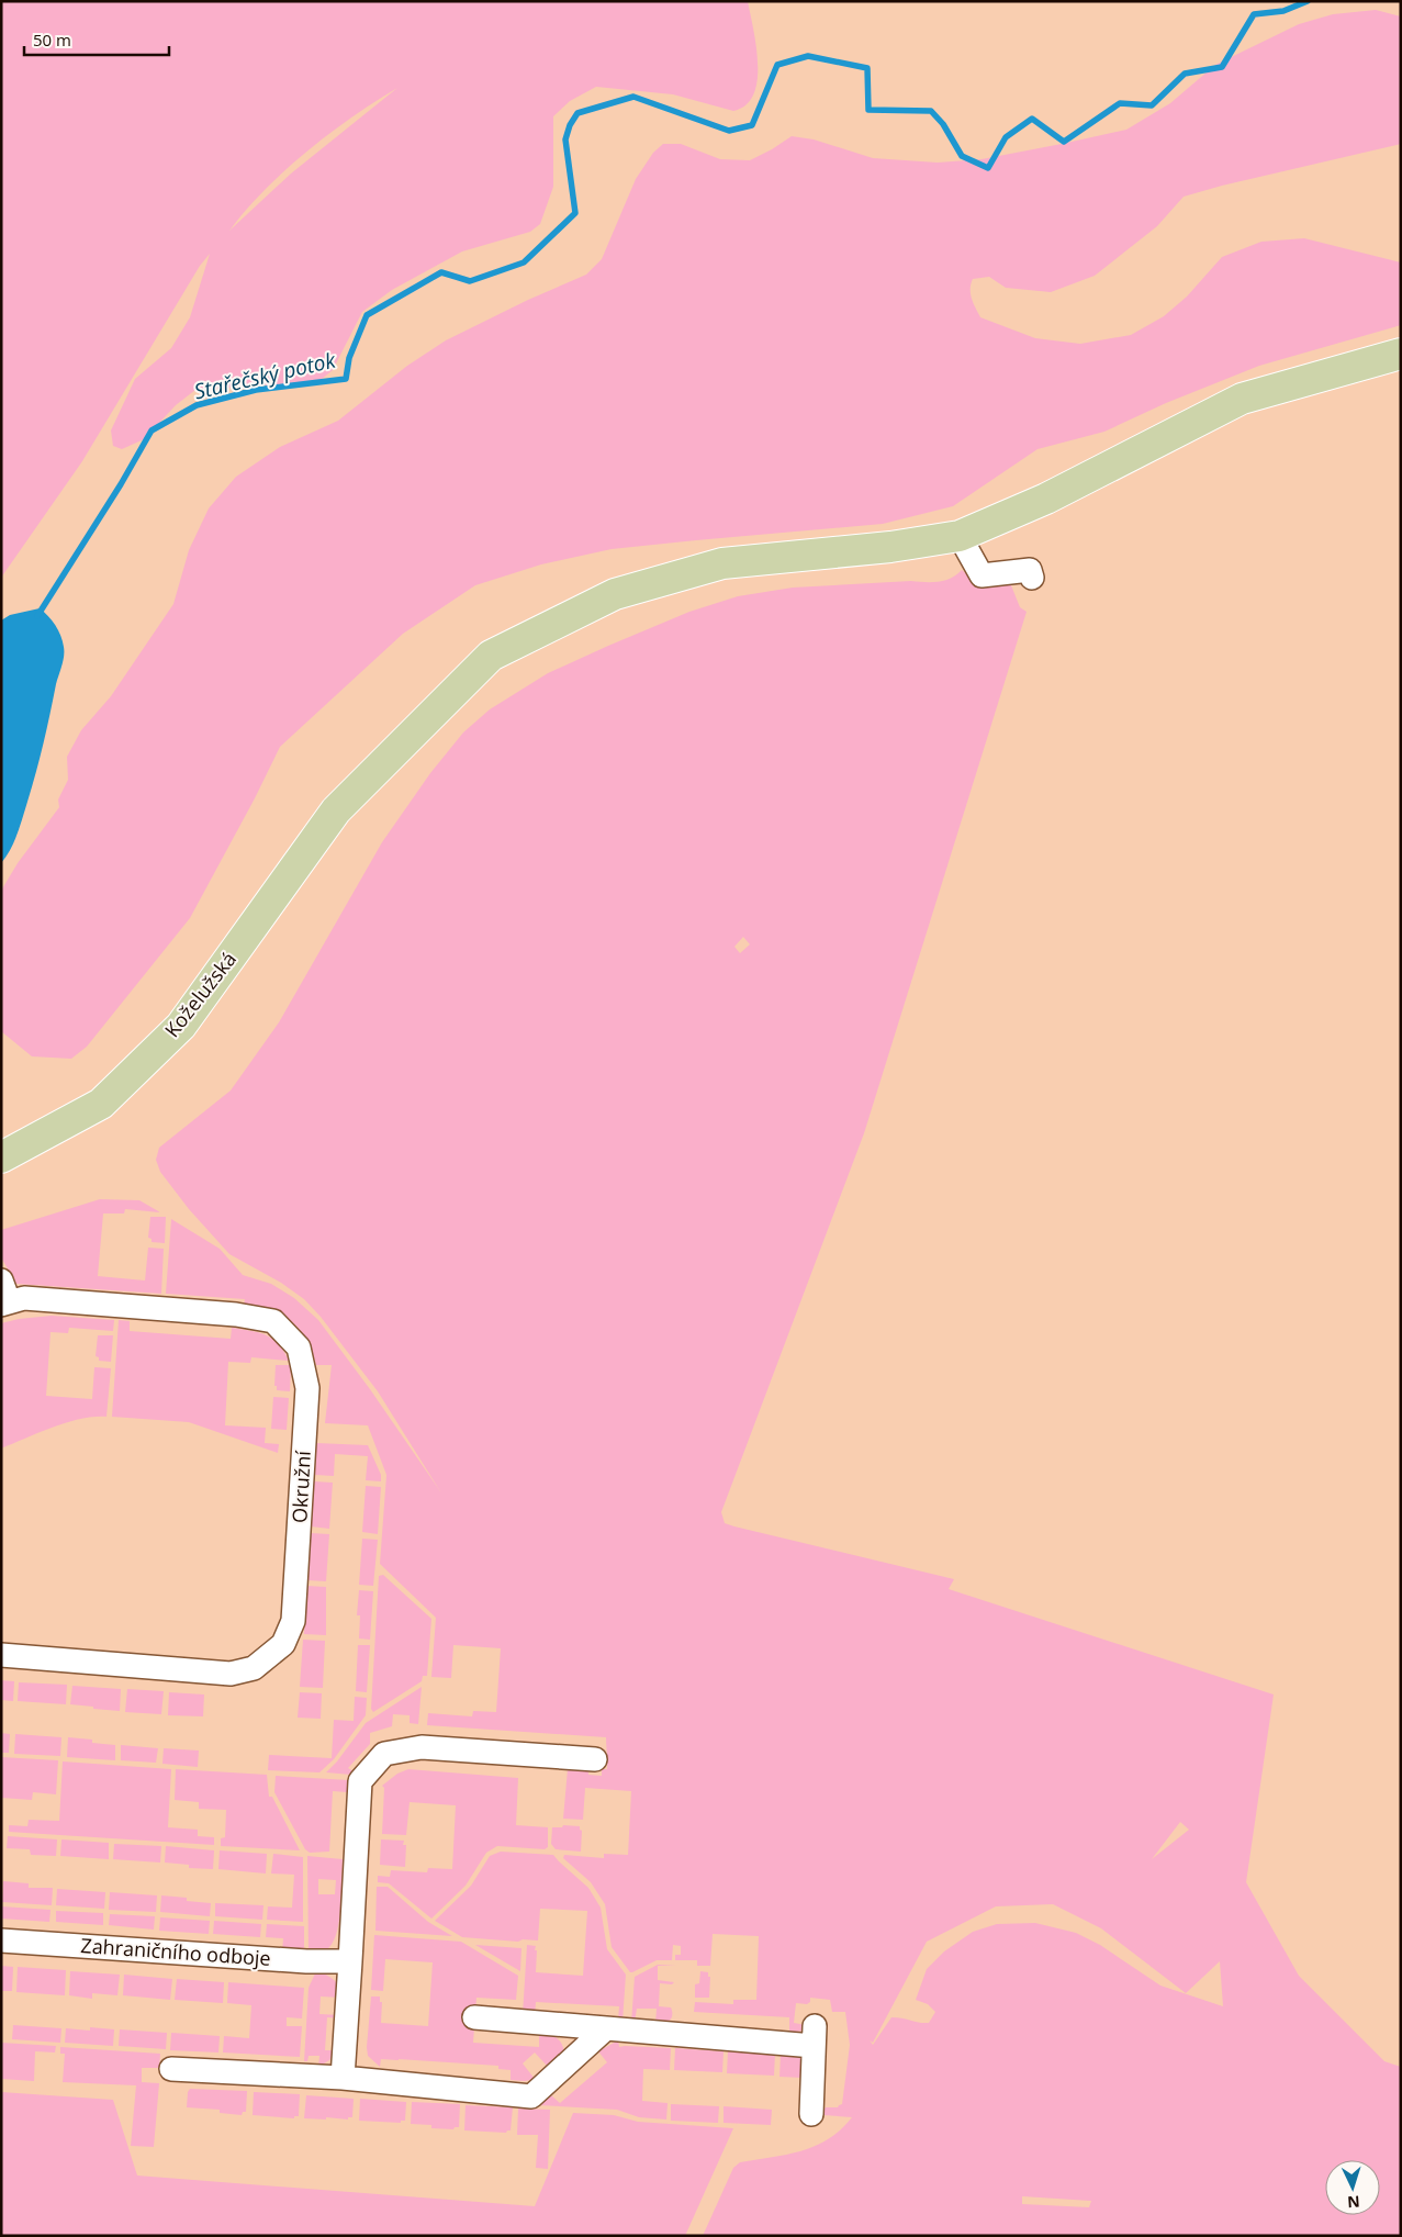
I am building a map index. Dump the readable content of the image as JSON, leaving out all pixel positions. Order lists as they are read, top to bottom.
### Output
{
  "streets": {
    "main road": ["Koželužská"],
    "street": ["Okružní", "Zahraničního odboje"]
  },
  "water": ["Stařečský potok"],
  "scale_bar": "50 m",
  "north": "bottom"
}
